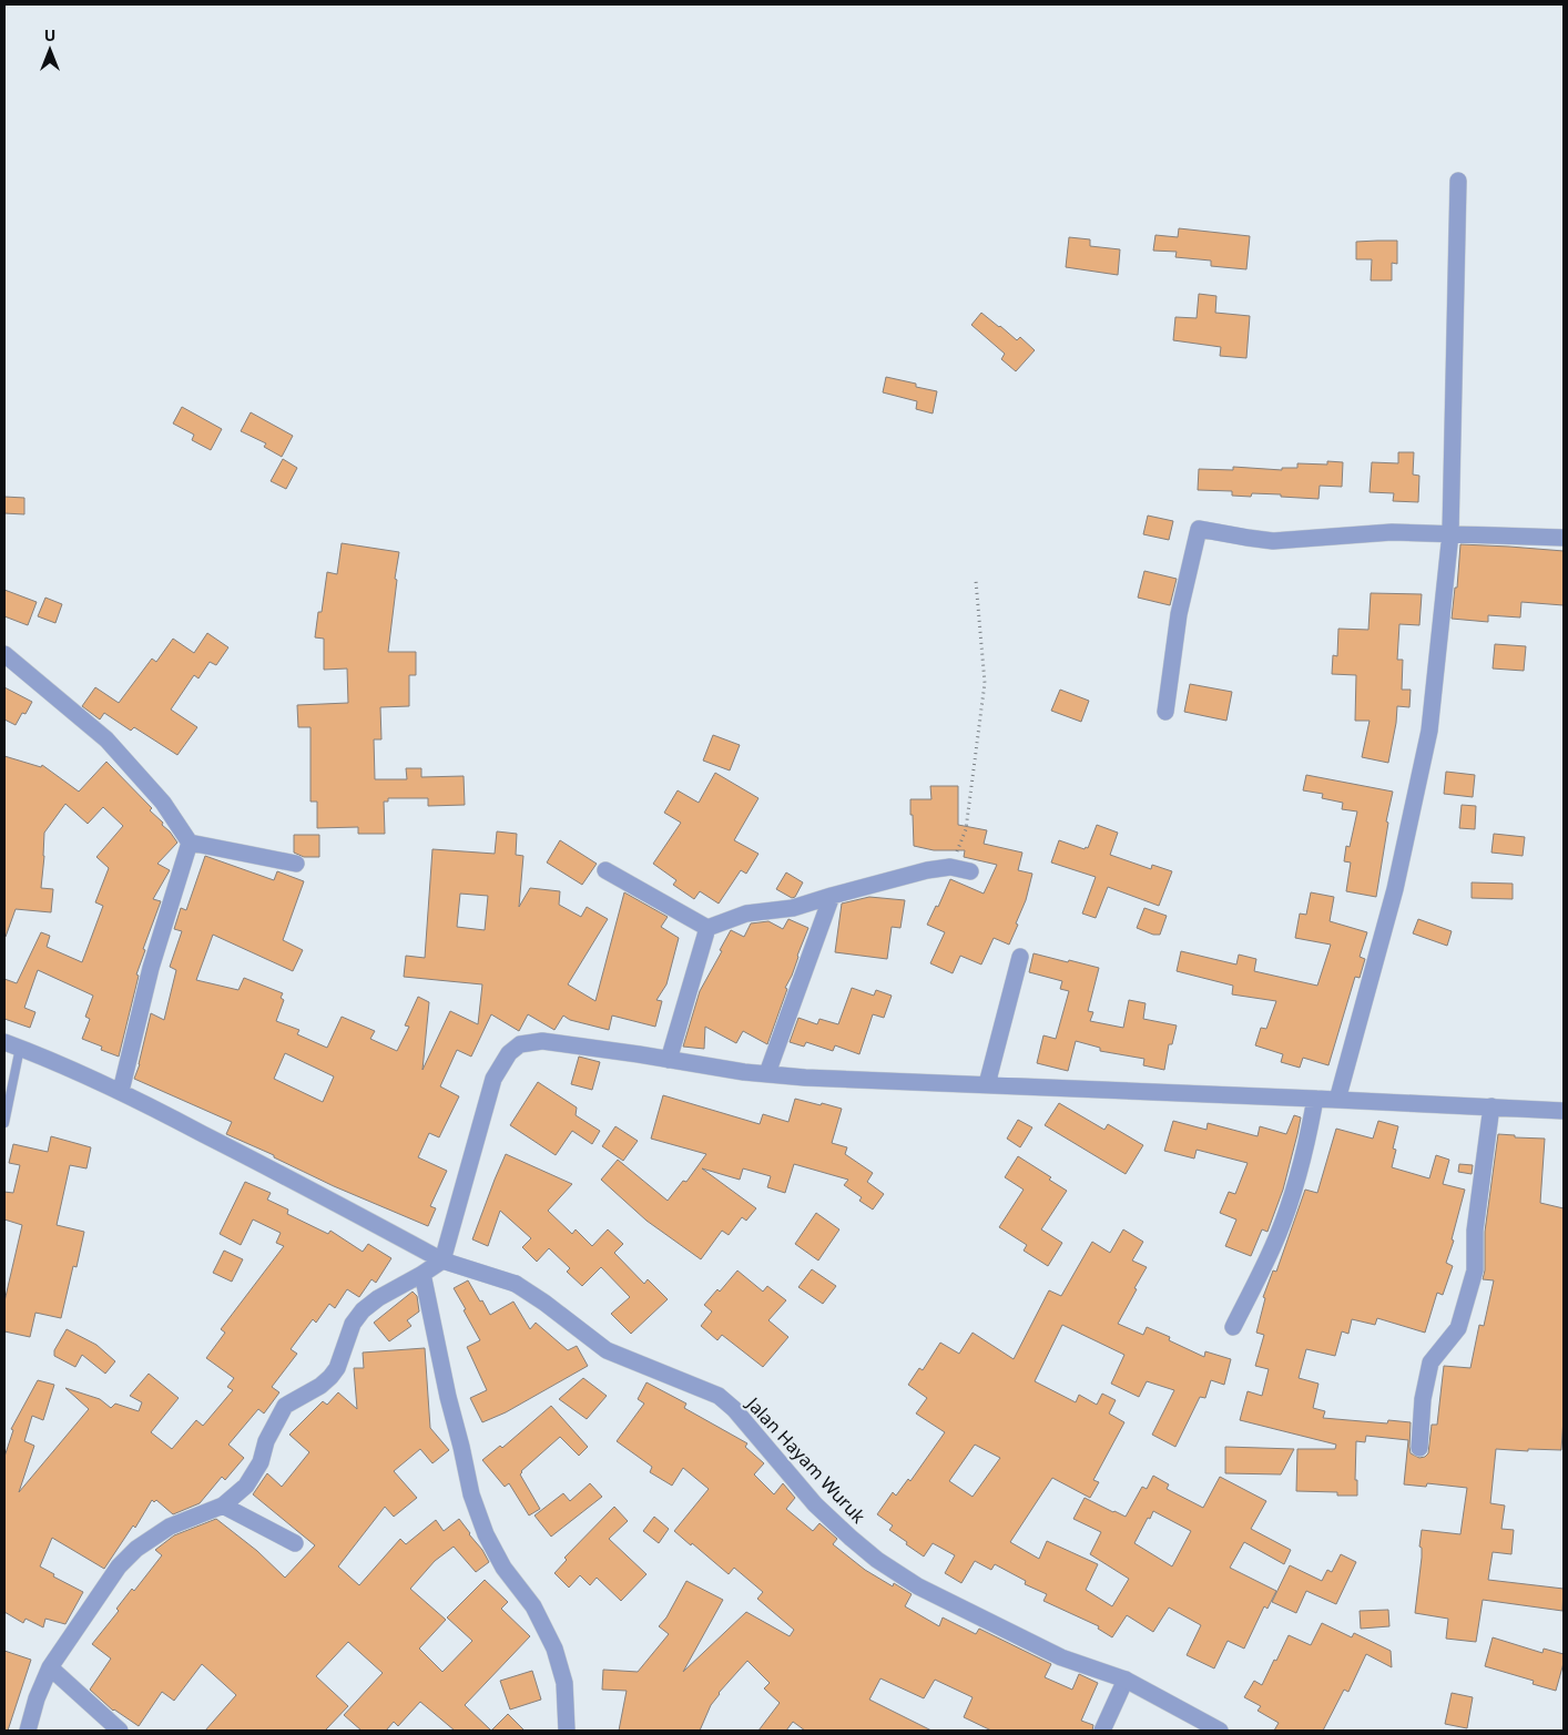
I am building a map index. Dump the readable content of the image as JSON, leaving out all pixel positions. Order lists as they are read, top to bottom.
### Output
{
  "streets": {
    "street": ["Jalan Hayam Wuruk"]
  },
  "north": "top"
}
